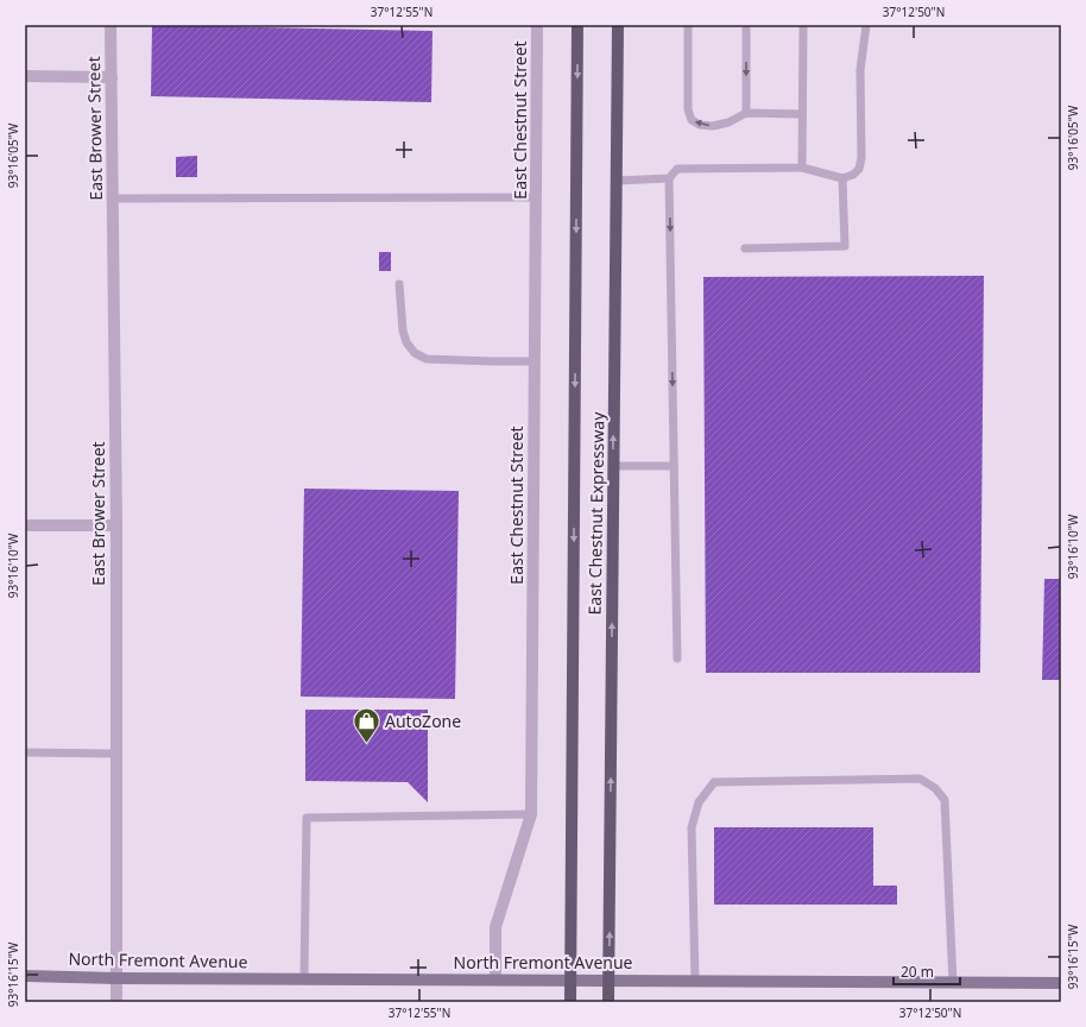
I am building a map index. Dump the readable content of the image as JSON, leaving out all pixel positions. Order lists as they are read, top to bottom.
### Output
{
  "streets": {
    "main road": ["East Chestnut Expressway"],
    "street": ["East Chestnut Street", "East Brower Street", "North Fremont Avenue"]
  },
  "crossings": [
    ["East Chestnut Street", "North Fremont Avenue"],
    ["East Brower Street", "North Fremont Avenue"],
    ["East Chestnut Expressway", "North Fremont Avenue"]
  ],
  "places": {
    "shop": ["AutoZone"]
  },
  "scale_bar": "20 m",
  "coordinates": [
    "37°12'55\"N",
    "37°12'50\"N",
    "93°16'05\"W",
    "93°16'10\"W",
    "93°16'15\"W"
  ]
}
